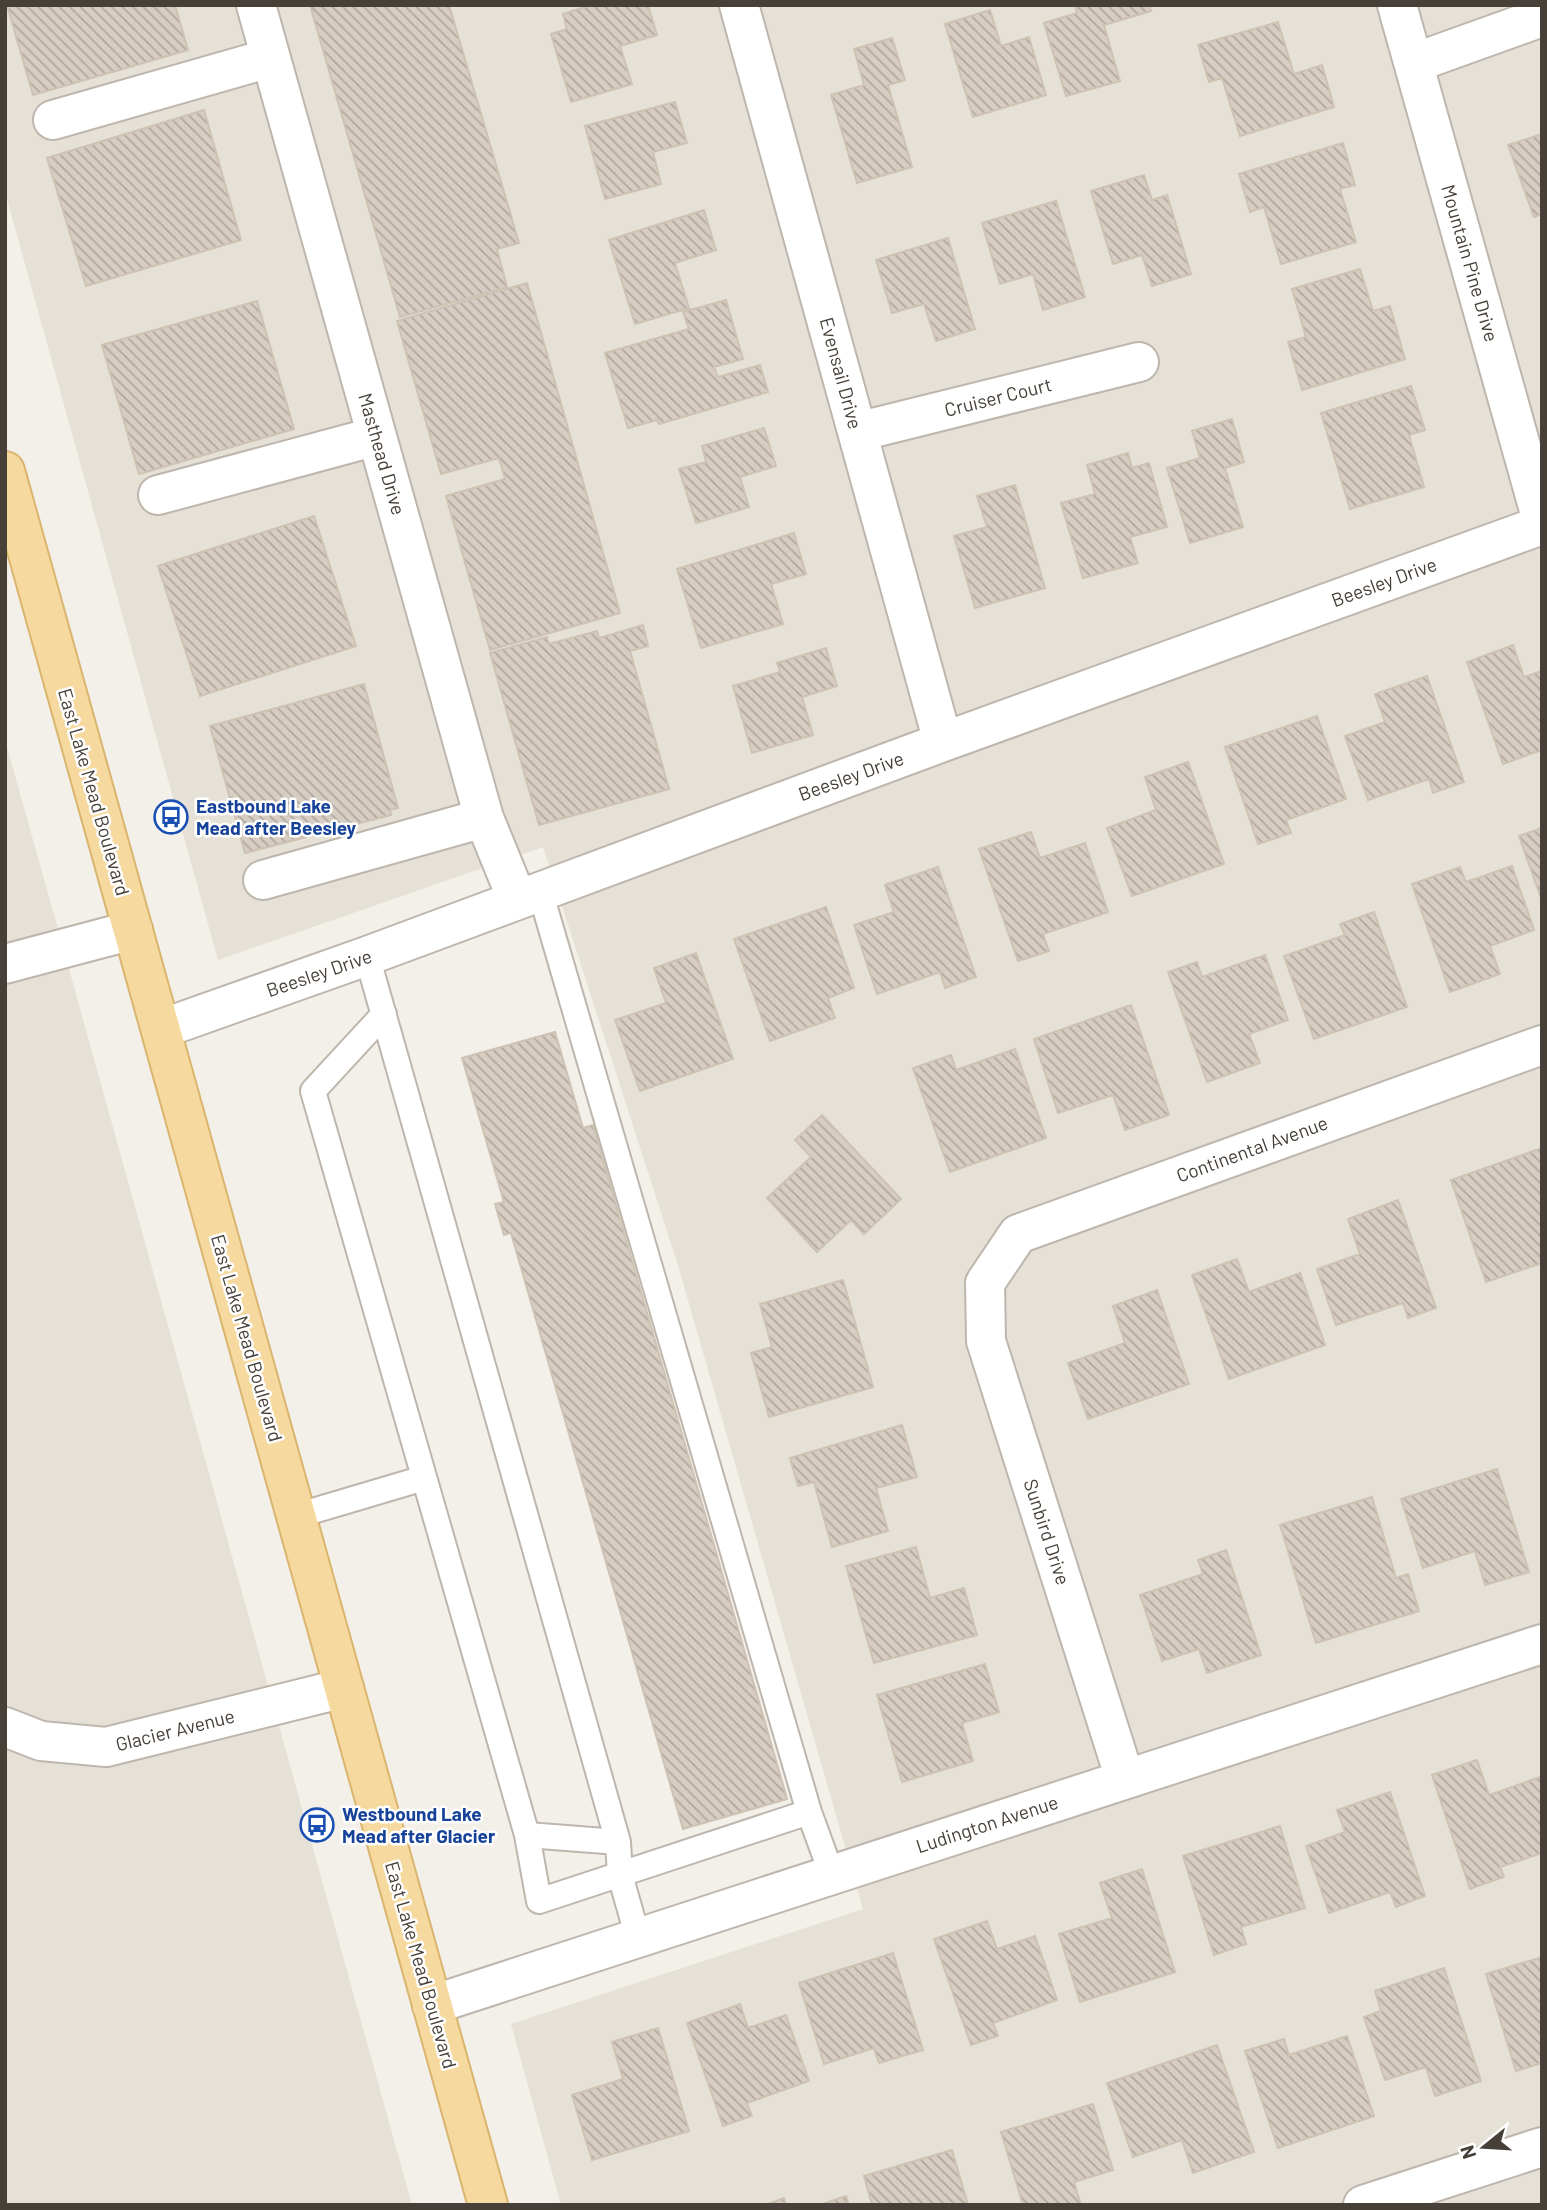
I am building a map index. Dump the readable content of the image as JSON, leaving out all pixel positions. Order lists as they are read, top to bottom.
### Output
{
  "streets": {
    "main road": ["East Lake Mead Boulevard"],
    "street": [
      "Mountain Pine Drive",
      "Evensail Drive",
      "Cruiser Court",
      "Masthead Drive",
      "Beesley Drive",
      "Continental Avenue",
      "Sunbird Drive",
      "Glacier Avenue",
      "Ludington Avenue"
    ]
  },
  "crossings": [
    ["Mountain Pine Drive", "Beesley Drive"],
    ["Evensail Drive", "Cruiser Court"],
    ["Evensail Drive", "Beesley Drive"],
    ["Masthead Drive", "Beesley Drive"],
    ["Beesley Drive", "East Lake Mead Boulevard"],
    ["East Lake Mead Boulevard", "Glacier Avenue"],
    ["East Lake Mead Boulevard", "Ludington Avenue"],
    ["Continental Avenue", "Sunbird Drive"],
    ["Sunbird Drive", "Ludington Avenue"]
  ],
  "places": {
    "bus stop": ["Eastbound Lake Mead after Beesley", "Westbound Lake Mead after Glacier"]
  },
  "north": "left"
}
